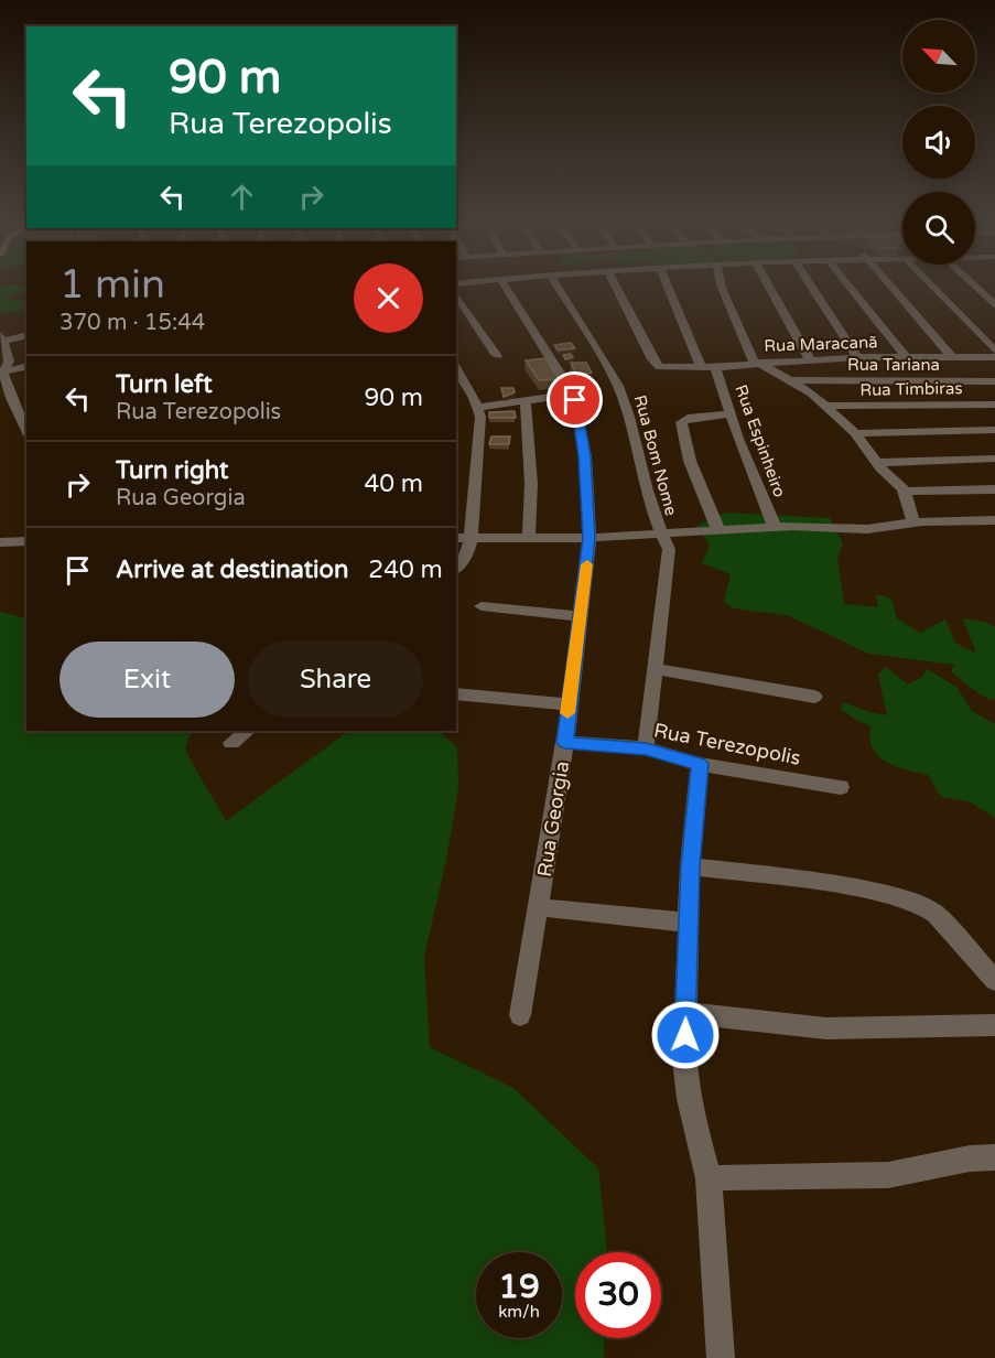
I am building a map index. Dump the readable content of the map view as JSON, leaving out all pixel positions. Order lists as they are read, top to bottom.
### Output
{
  "streets": {
    "street": [
      "Rua Maracanã",
      "Rua Tariana",
      "Rua Timbiras",
      "Rua Espinheiro",
      "Rua Bom Nome",
      "Rua Terezopolis",
      "Rua Georgia"
    ]
  },
  "crossings": [
    ["Rua Maracanã", "Rua Espinheiro"],
    ["Rua Bom Nome", "Rua Terezopolis"],
    ["Rua Terezopolis", "Rua Georgia"]
  ],
  "north": "top left",
  "page": {
    "turn": ["90 m", "Rua Terezopolis"],
    "heading": ["1 min", "370 m · 15:44"],
    "list": [
      {
        "name": "Turn left",
        "note": "Rua Terezopolis",
        "value": "90 m"
      },
      {
        "name": "Turn right",
        "note": "Rua Georgia",
        "value": "40 m"
      },
      {
        "name": "Arrive at destination",
        "value": "240 m"
      }
    ],
    "buttons": ["Exit", "Share"],
    "speed": "19 km/h",
    "limit": "30"
  }
}
